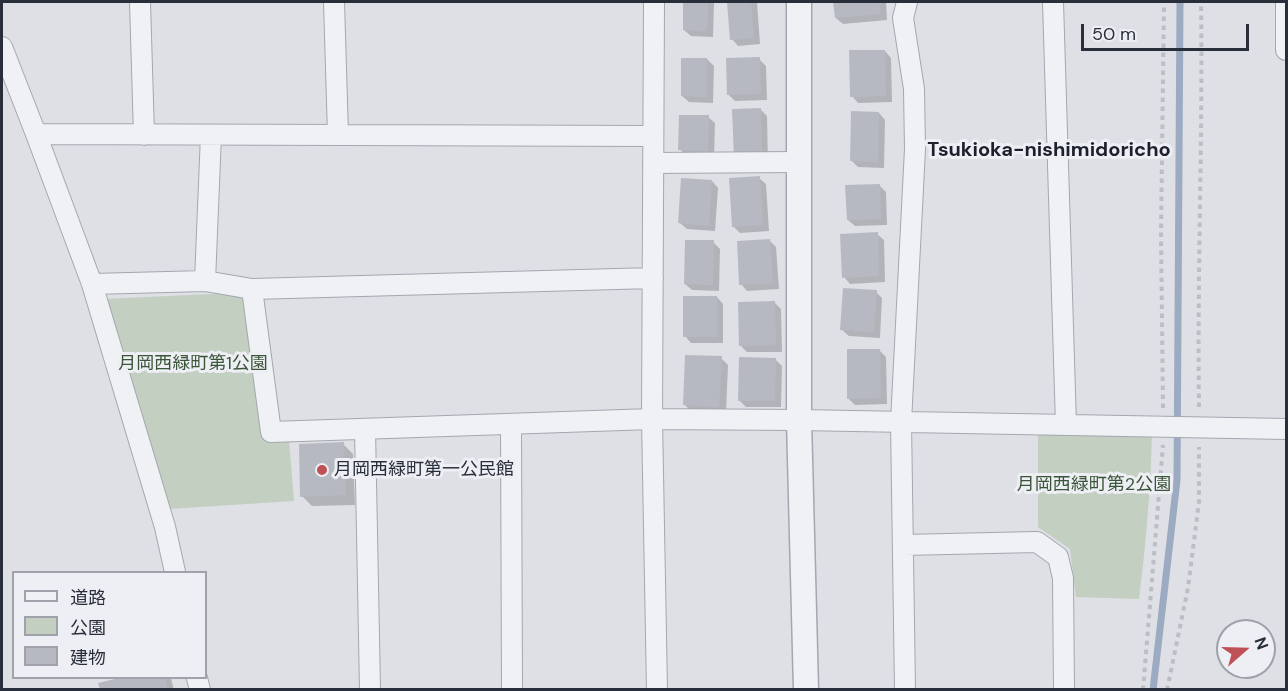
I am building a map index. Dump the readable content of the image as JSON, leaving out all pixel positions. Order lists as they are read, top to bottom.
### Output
{
  "districts": ["Tsukioka-nishimidoricho"],
  "parks": ["月岡西緑町第1公園", "月岡西緑町第2公園"],
  "places": ["月岡西緑町第一公民館"],
  "legend": ["道路", "公園", "建物"],
  "scale_bar": "50 m",
  "north": "right"
}
